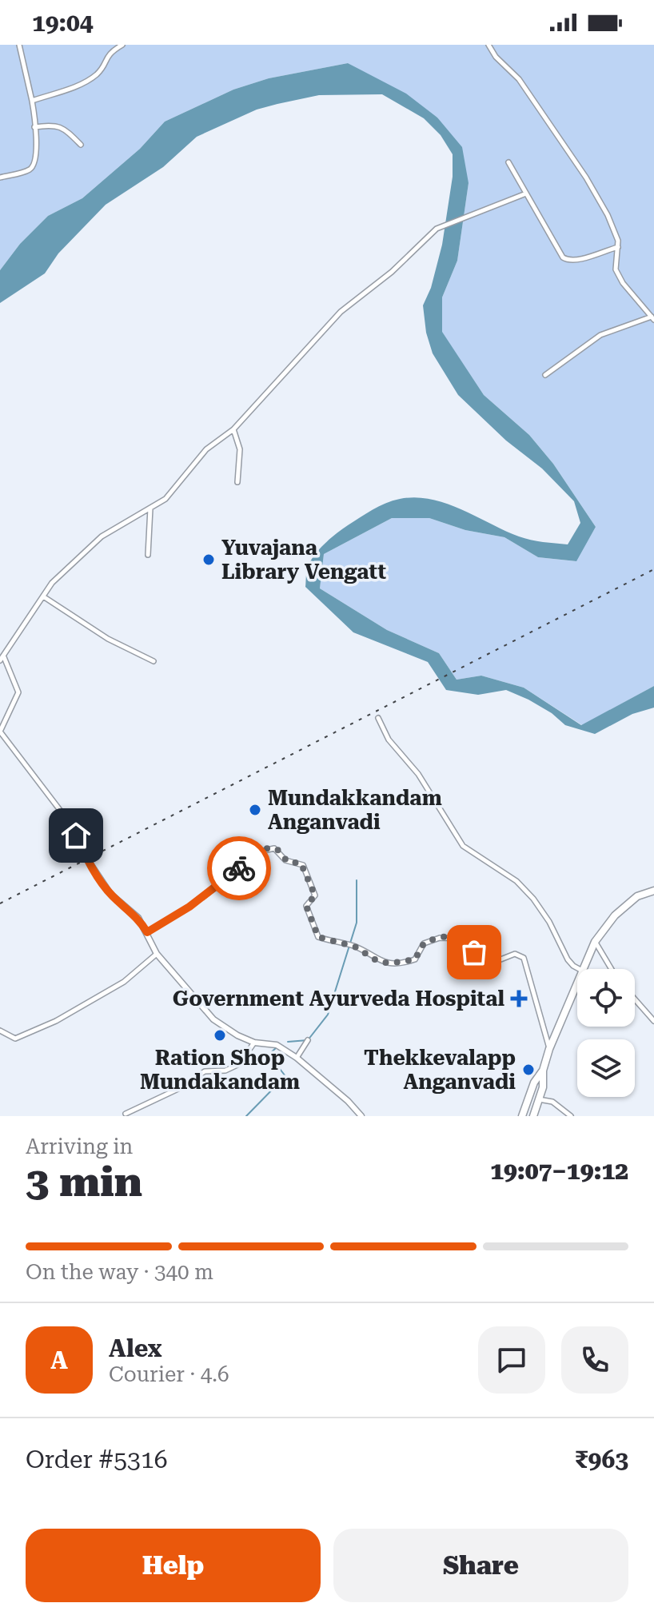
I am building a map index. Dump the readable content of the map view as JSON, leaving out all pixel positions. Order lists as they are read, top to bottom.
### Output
{
  "places": {
    "other": [
      "Yuvajana Library Vengatt",
      "Mundakkandam Anganvadi",
      "Ration Shop Mundakandam",
      "Thekkevalapp Anganvadi"
    ],
    "health": ["Government Ayurveda Hospital"]
  },
  "page": {
    "status": "19:04",
    "heading": ["3 min", "Arriving in", "19:07–19:12"],
    "panel": [
      "Alex",
      "Courier · 4.6",
      "Order #5316",
      "₹963"
    ],
    "bar": "On the way · 340 m",
    "round": "A",
    "buttons": ["Help", "Share"]
  }
}
